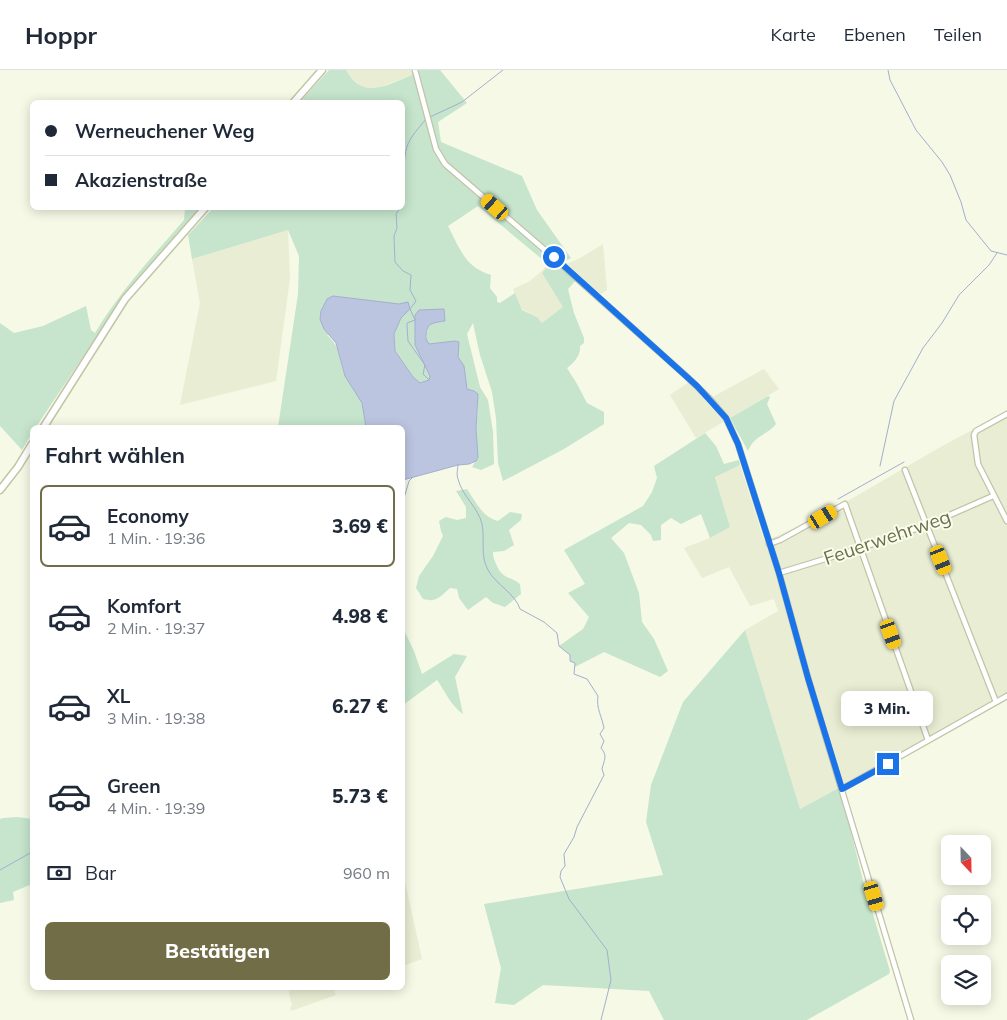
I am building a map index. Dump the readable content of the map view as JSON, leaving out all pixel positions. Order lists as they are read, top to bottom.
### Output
{
  "streets": {
    "street": ["Feuerwehrweg"]
  },
  "north": "bottom",
  "page": {
    "header": "Hoppr",
    "nav": ["Karte", "Ebenen", "Teilen"],
    "banner": ["Werneuchener Weg", "Akazienstraße"],
    "heading": "Fahrt wählen",
    "list": [
      {
        "name": "Economy",
        "note": "1 Min. · 19:36",
        "value": "3.69 €"
      },
      {
        "name": "Komfort",
        "note": "2 Min. · 19:37",
        "value": "4.98 €"
      },
      {
        "name": "XL",
        "note": "3 Min. · 19:38",
        "value": "6.27 €"
      },
      {
        "name": "Green",
        "note": "4 Min. · 19:39",
        "value": "5.73 €"
      }
    ],
    "bubble": "3 Min.",
    "pay": ["Bar", "960 m"],
    "buttons": "Bestätigen"
  }
}
